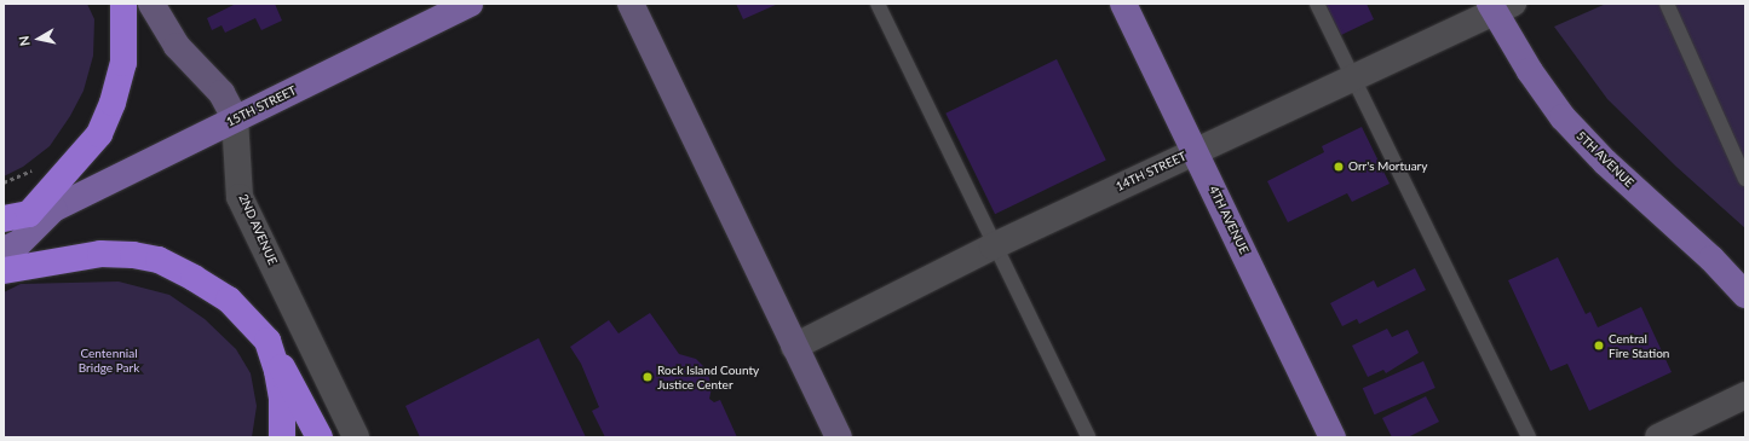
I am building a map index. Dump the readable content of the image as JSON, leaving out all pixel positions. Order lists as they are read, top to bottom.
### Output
{
  "streets": {
    "main road": ["15TH STREET", "5TH AVENUE", "4TH AVENUE"],
    "street": ["14TH STREET", "2ND AVENUE"]
  },
  "crossings": [
    ["15TH STREET", "2ND AVENUE"],
    ["5TH AVENUE", "14TH STREET"],
    ["14TH STREET", "4TH AVENUE"]
  ],
  "parks": ["Centennial Bridge Park"],
  "places": ["Orr's Mortuary", "Central Fire Station", "Rock Island County Justice Center"],
  "north": "left"
}
